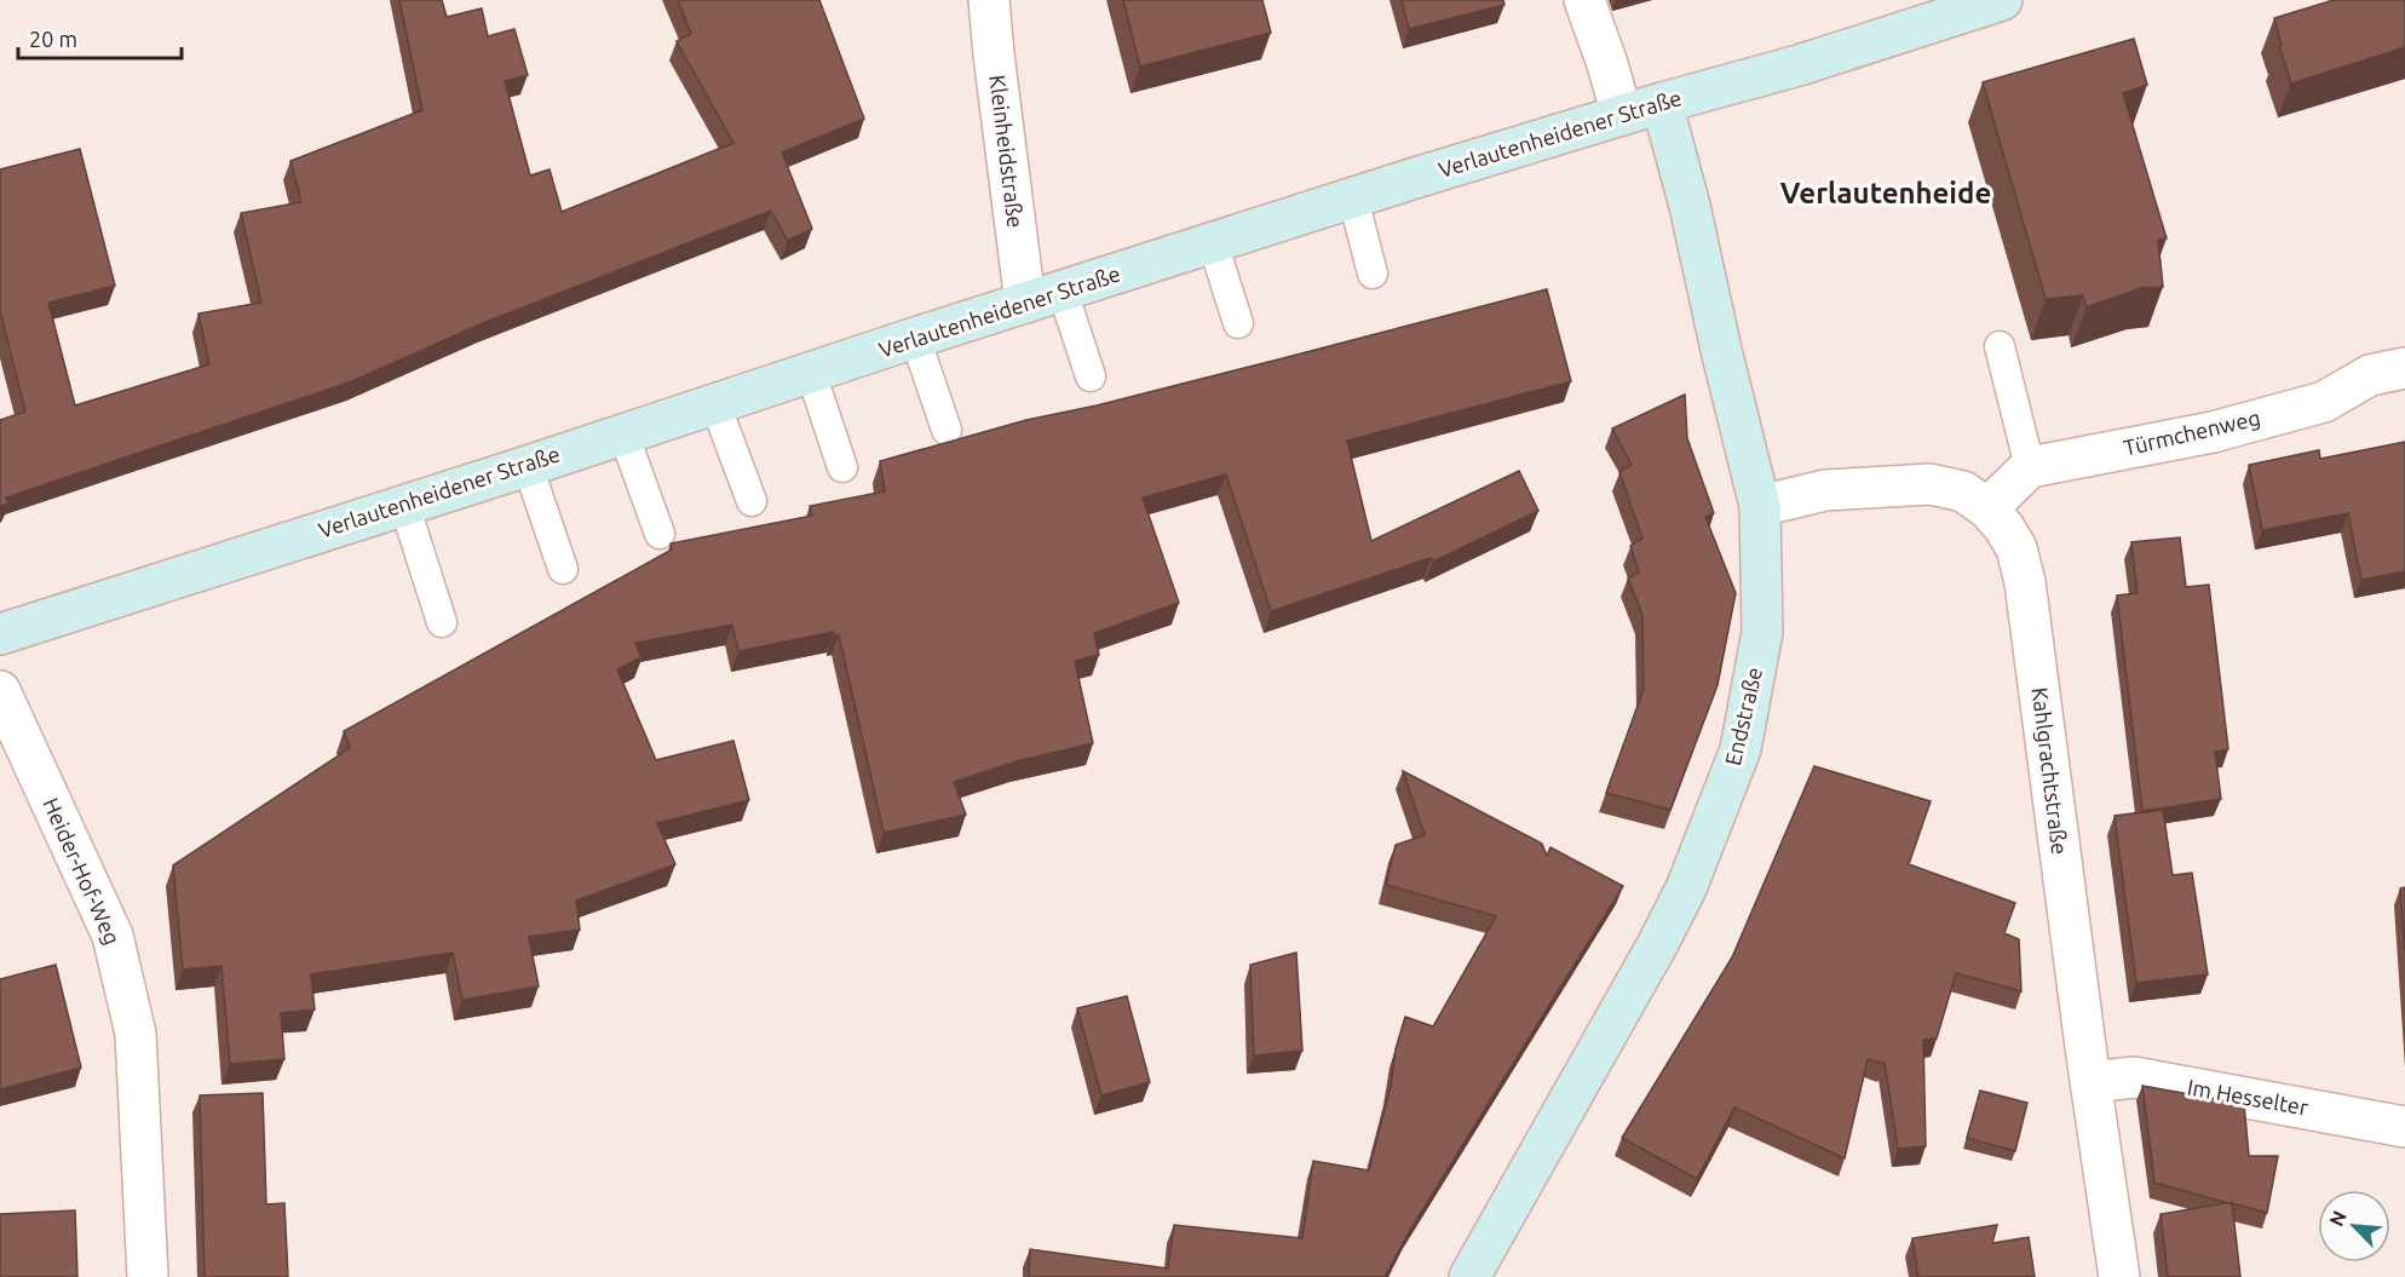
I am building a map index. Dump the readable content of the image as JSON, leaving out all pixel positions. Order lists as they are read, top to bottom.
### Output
{
  "streets": {
    "main road": ["Verlautenheidener Straße", "Endstraße"],
    "street": [
      "Kleinheidstraße",
      "Türmchenweg",
      "Kahlgrachtstraße",
      "Heider-Hof-Weg",
      "Im Hesselter"
    ]
  },
  "crossings": [
    ["Verlautenheidener Straße", "Kleinheidstraße"],
    ["Verlautenheidener Straße", "Endstraße"],
    ["Endstraße", "Kahlgrachtstraße"],
    ["Kahlgrachtstraße", "Im Hesselter"]
  ],
  "districts": ["Verlautenheide"],
  "scale_bar": "20 m",
  "north": "top left"
}
